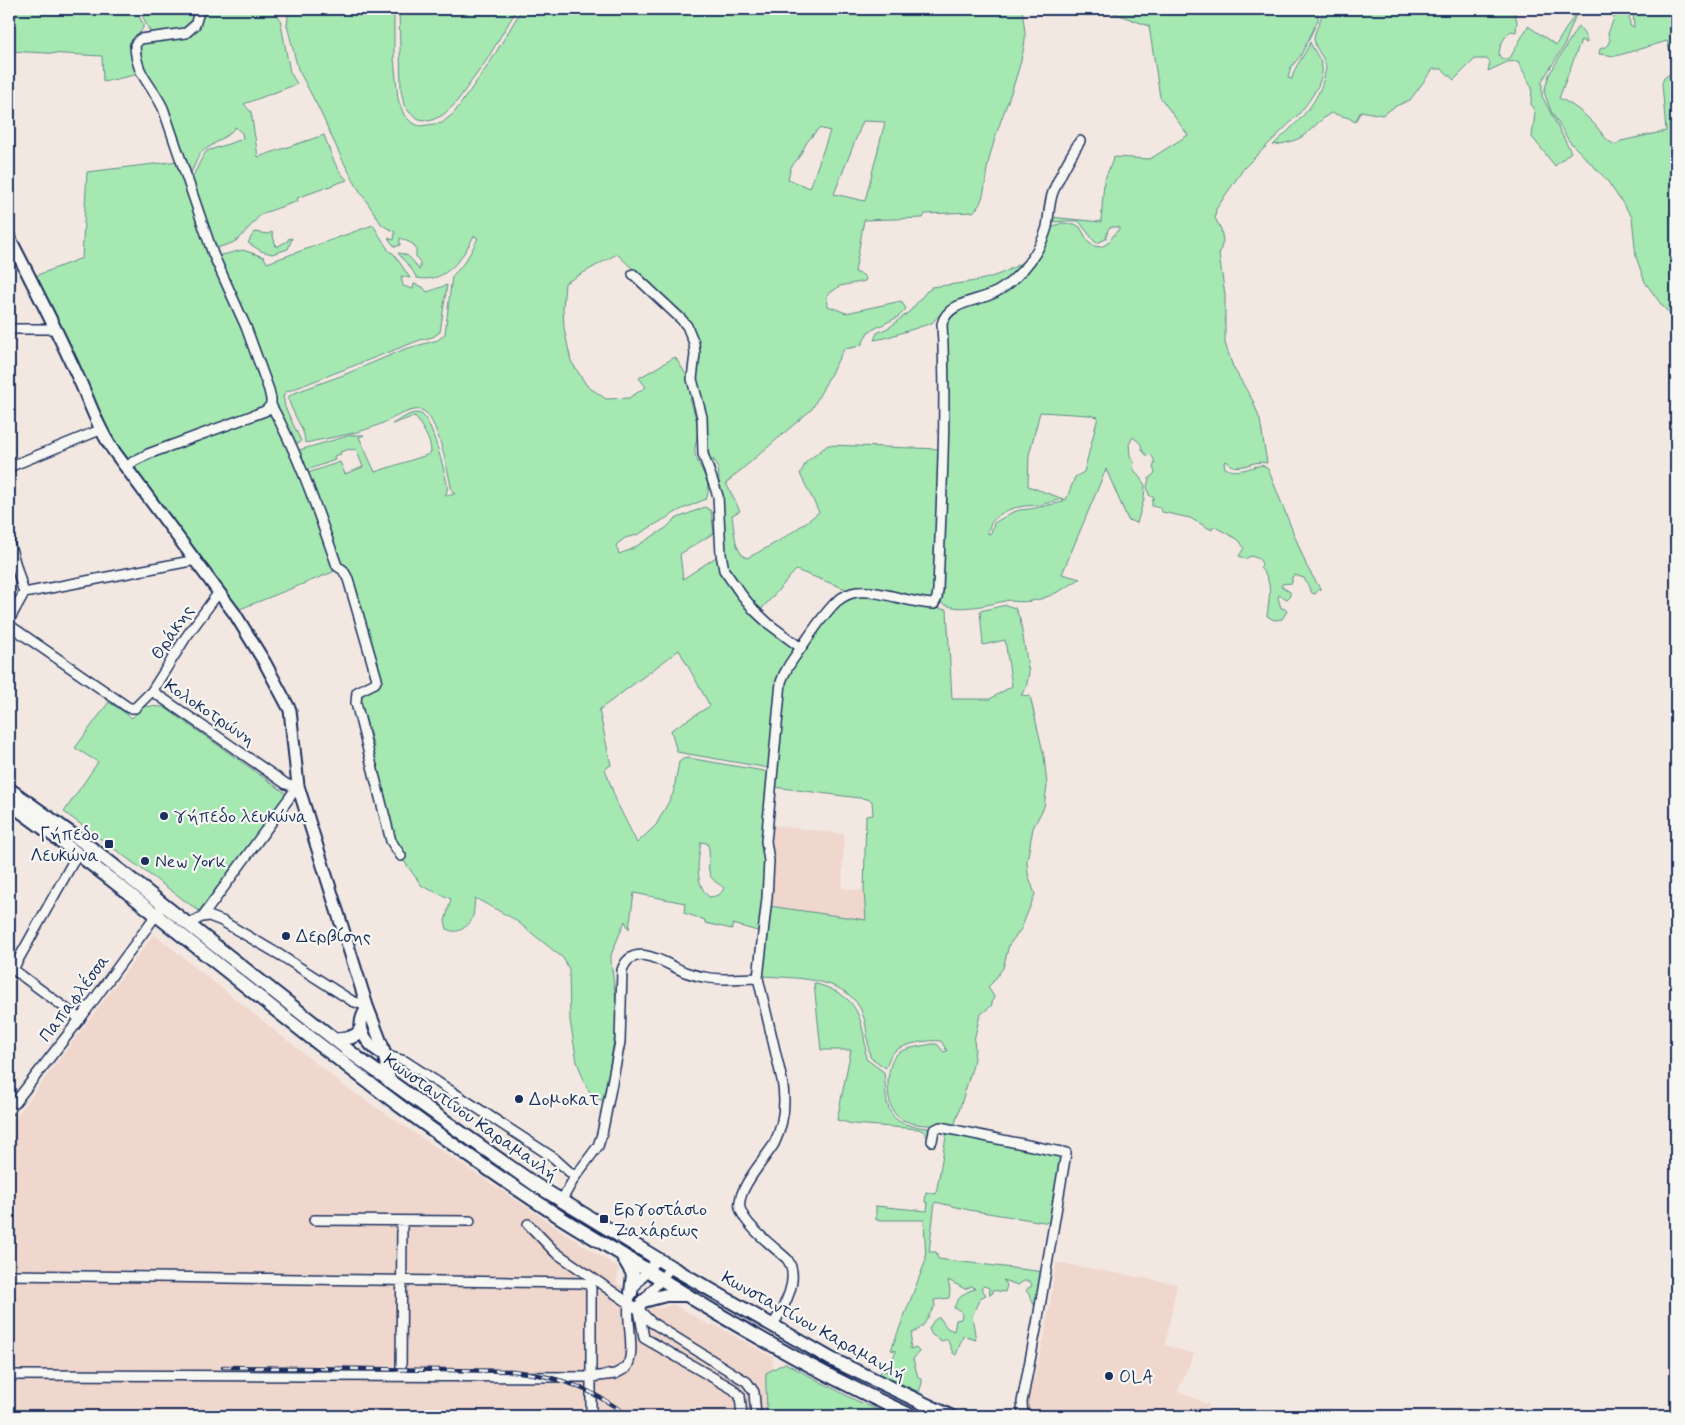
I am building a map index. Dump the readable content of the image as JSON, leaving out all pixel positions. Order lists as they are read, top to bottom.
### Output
{
  "streets": {
    "main road": ["Κωνσταντίνου Καραμανλή"],
    "street": ["Θράκης", "Κολοκοτρώνη", "Παπαφλέσσα"]
  },
  "crossings": [
    ["Θράκης", "Κολοκοτρώνη"],
    ["Παπαφλέσσα", "Κωνσταντίνου Καραμανλή"]
  ],
  "places": {
    "other": [
      "γήπεδο λευκώνα",
      "New York",
      "Δερβίσης",
      "Δομοκατ",
      "OLA"
    ],
    "transit": ["Γήπεδο Λευκώνα", "Εργοστάσιο Ζαχάρεως"]
  }
}
